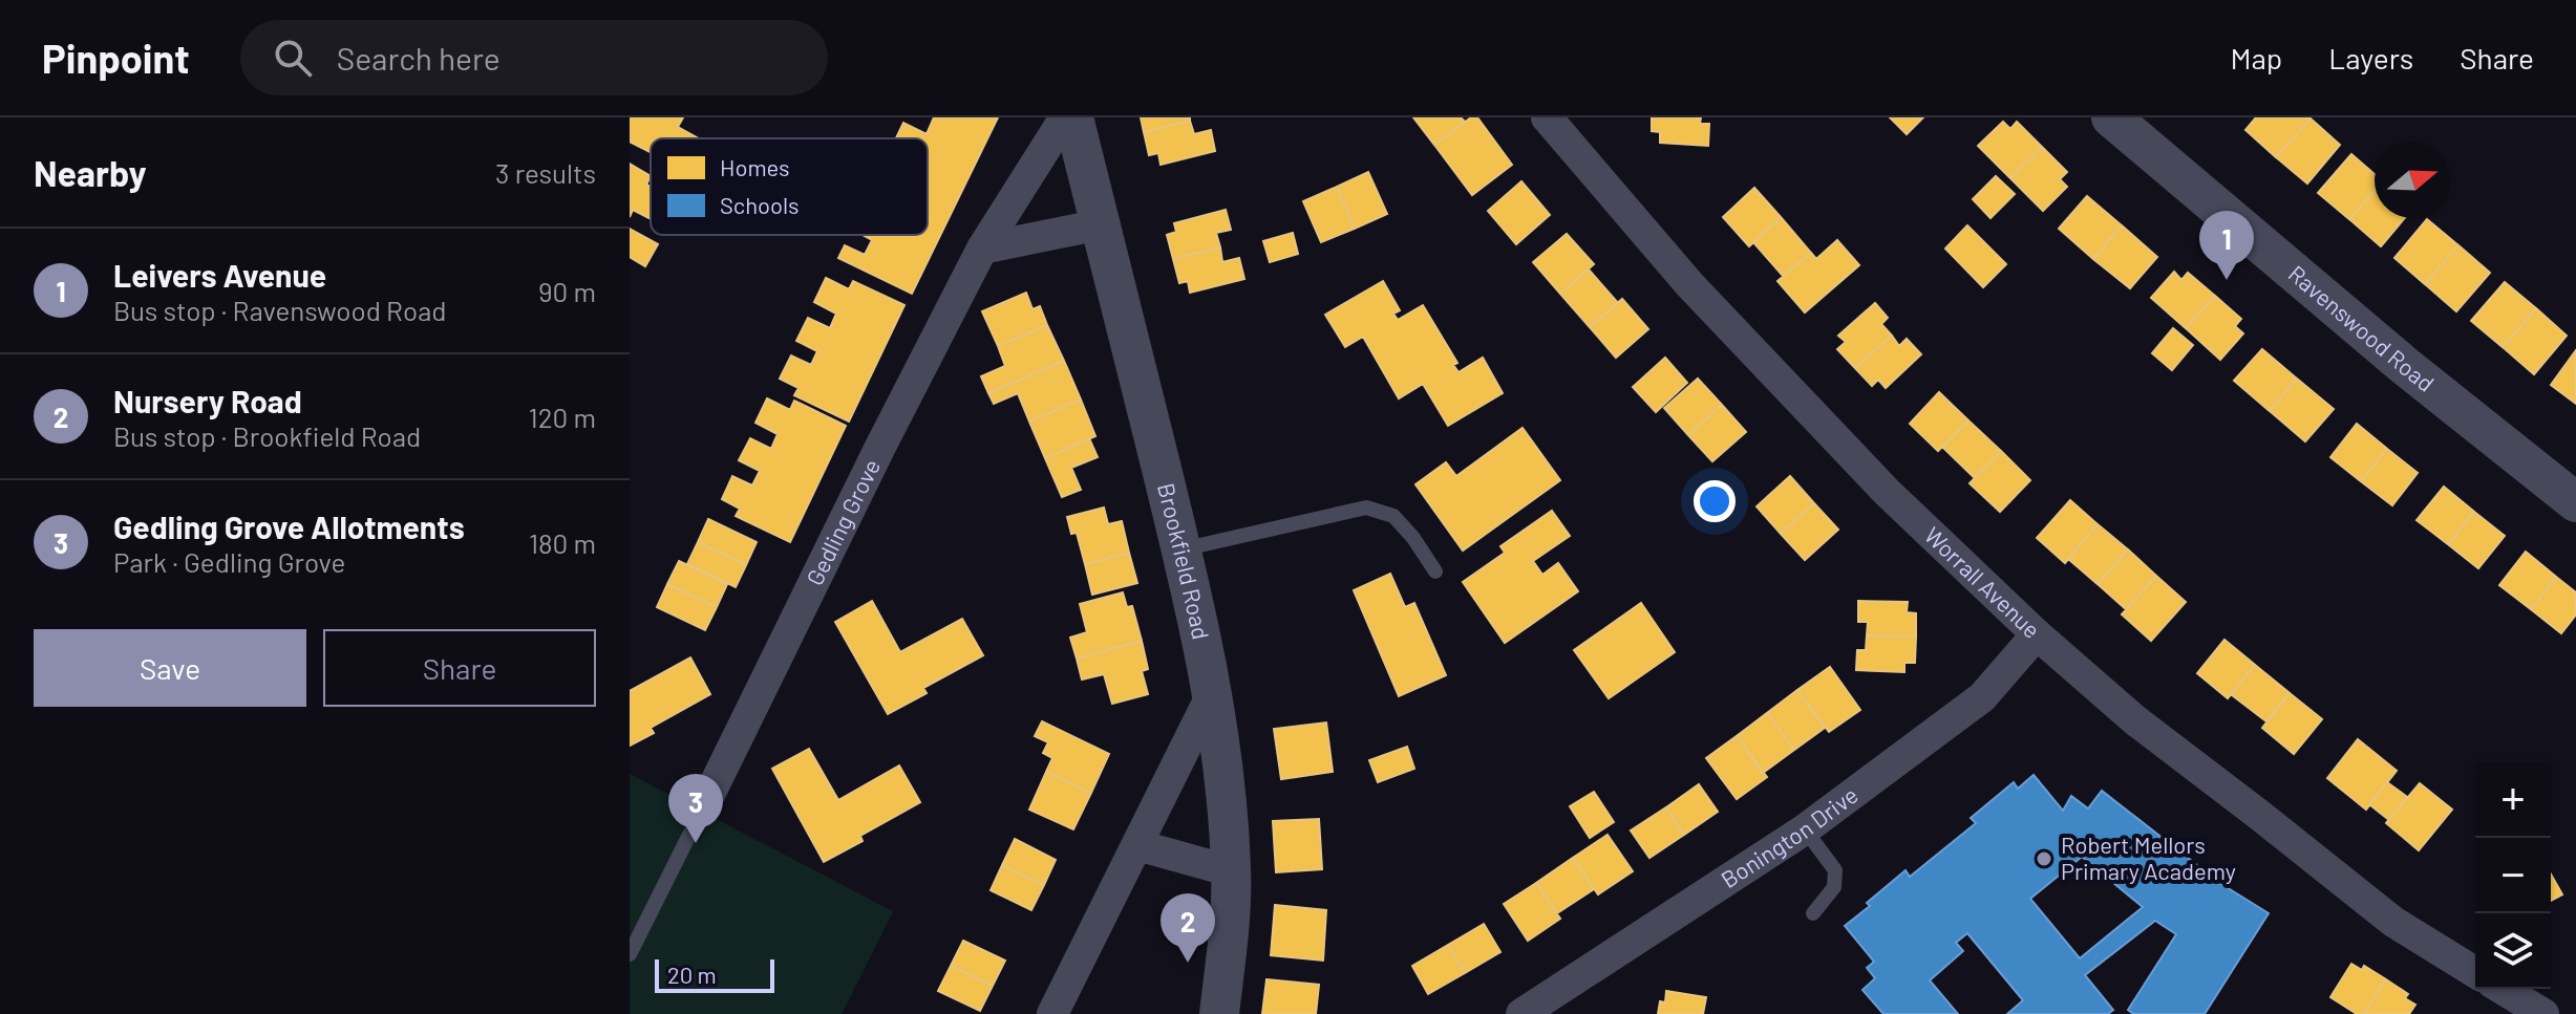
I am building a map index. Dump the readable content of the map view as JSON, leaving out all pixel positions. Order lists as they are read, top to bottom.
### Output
{
  "streets": {
    "street": [
      "Ravenswood Road",
      "Gedling Grove",
      "Brookfield Road",
      "Worrall Avenue",
      "Bonington Drive"
    ]
  },
  "crossings": [
    ["Worrall Avenue", "Bonington Drive"]
  ],
  "places": ["Robert Mellors Primary Academy"],
  "legend": ["Homes", "Schools"],
  "scale_bar": "20 m",
  "north": "right",
  "page": {
    "header": "Pinpoint",
    "search": "Search here",
    "nav": ["Map", "Layers", "Share"],
    "heading": ["Nearby", "3 results"],
    "pins": ["1", "3", "2"],
    "list": [
      {
        "mark": "1",
        "name": "Leivers Avenue",
        "note": "Bus stop · Ravenswood Road",
        "value": "90 m"
      },
      {
        "mark": "2",
        "name": "Nursery Road",
        "note": "Bus stop · Brookfield Road",
        "value": "120 m"
      },
      {
        "mark": "3",
        "name": "Gedling Grove Allotments",
        "note": "Park · Gedling Grove",
        "value": "180 m"
      }
    ],
    "buttons": ["Save", "Share"],
    "map_buttons": ["+", "−"],
    "scale": "20 m"
  }
}
